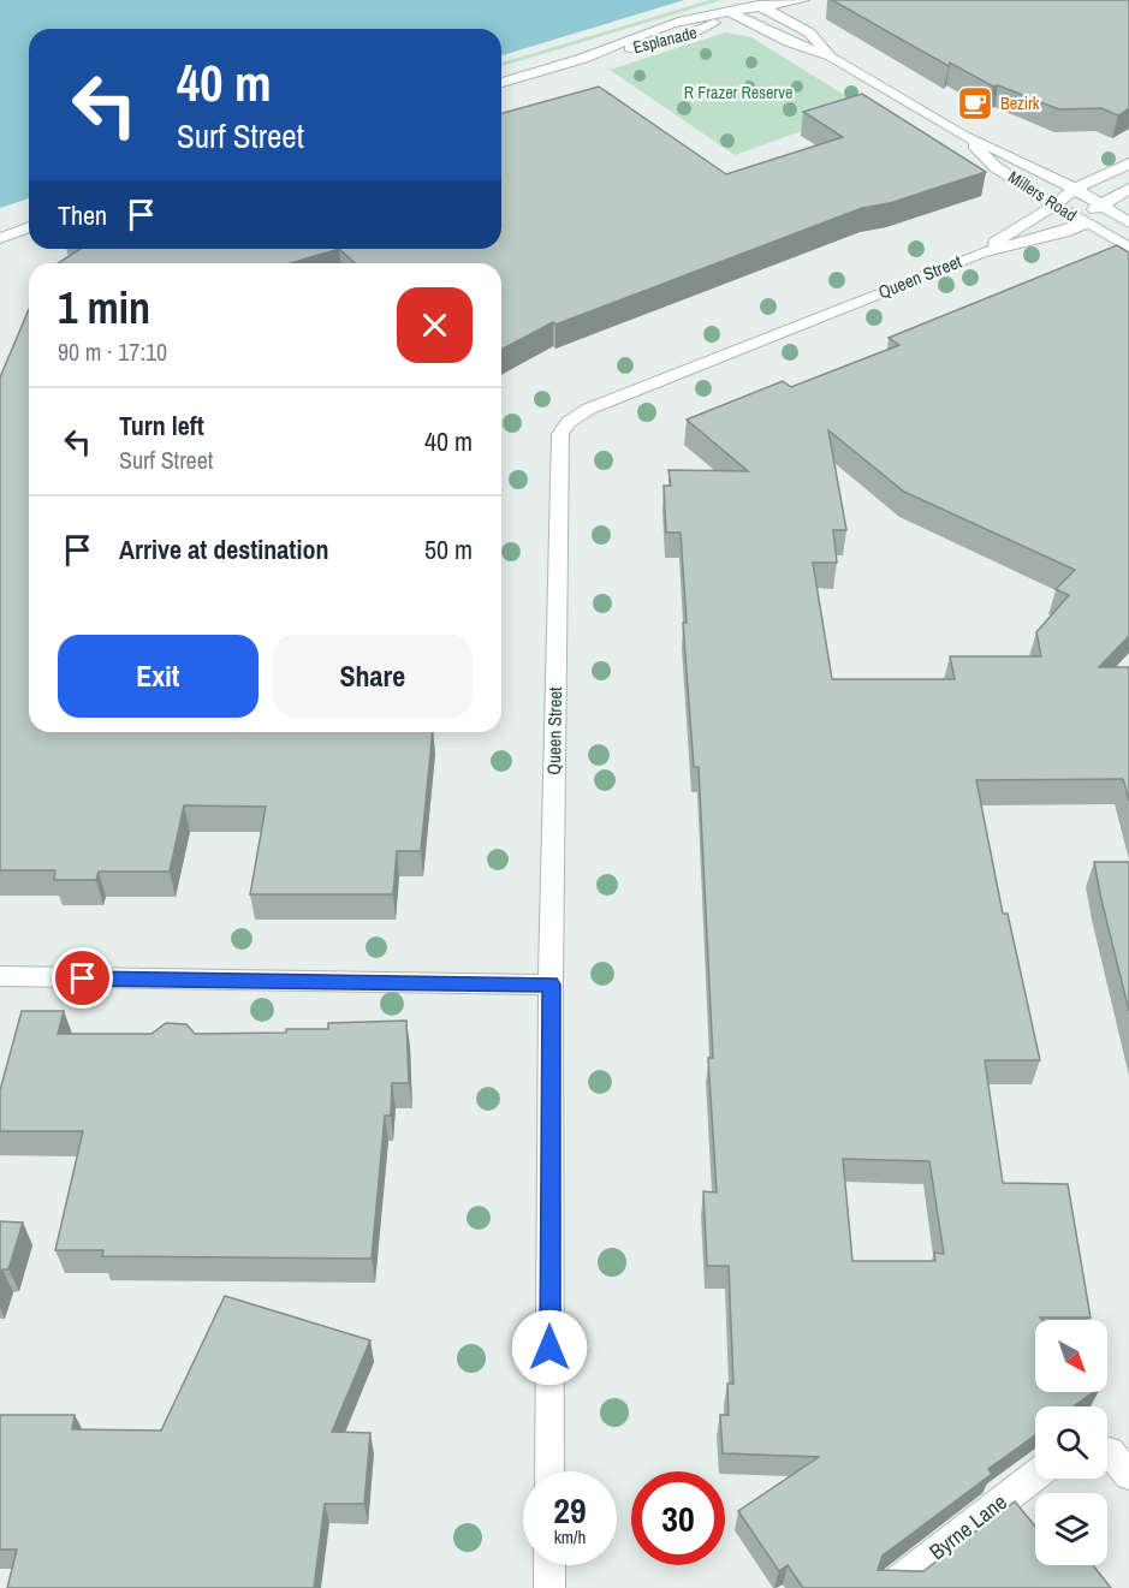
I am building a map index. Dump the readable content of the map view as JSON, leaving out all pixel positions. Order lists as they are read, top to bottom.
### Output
{
  "streets": {
    "street": [
      "Esplanade",
      "Millers Road",
      "Queen Street",
      "Byrne Lane"
    ]
  },
  "crossings": [
    ["Esplanade", "Millers Road"],
    ["Millers Road", "Queen Street"]
  ],
  "parks": ["R Frazer Reserve"],
  "places": {
    "cafe": ["Bezirk"]
  },
  "north": "bottom right",
  "page": {
    "turn": ["40 m", "Surf Street"],
    "then": "Then",
    "heading": ["1 min", "90 m · 17:10"],
    "list": [
      {
        "name": "Turn left",
        "note": "Surf Street",
        "value": "40 m"
      },
      {
        "name": "Arrive at destination",
        "value": "50 m"
      }
    ],
    "buttons": ["Exit", "Share"],
    "speed": "29 km/h",
    "limit": "30"
  }
}
